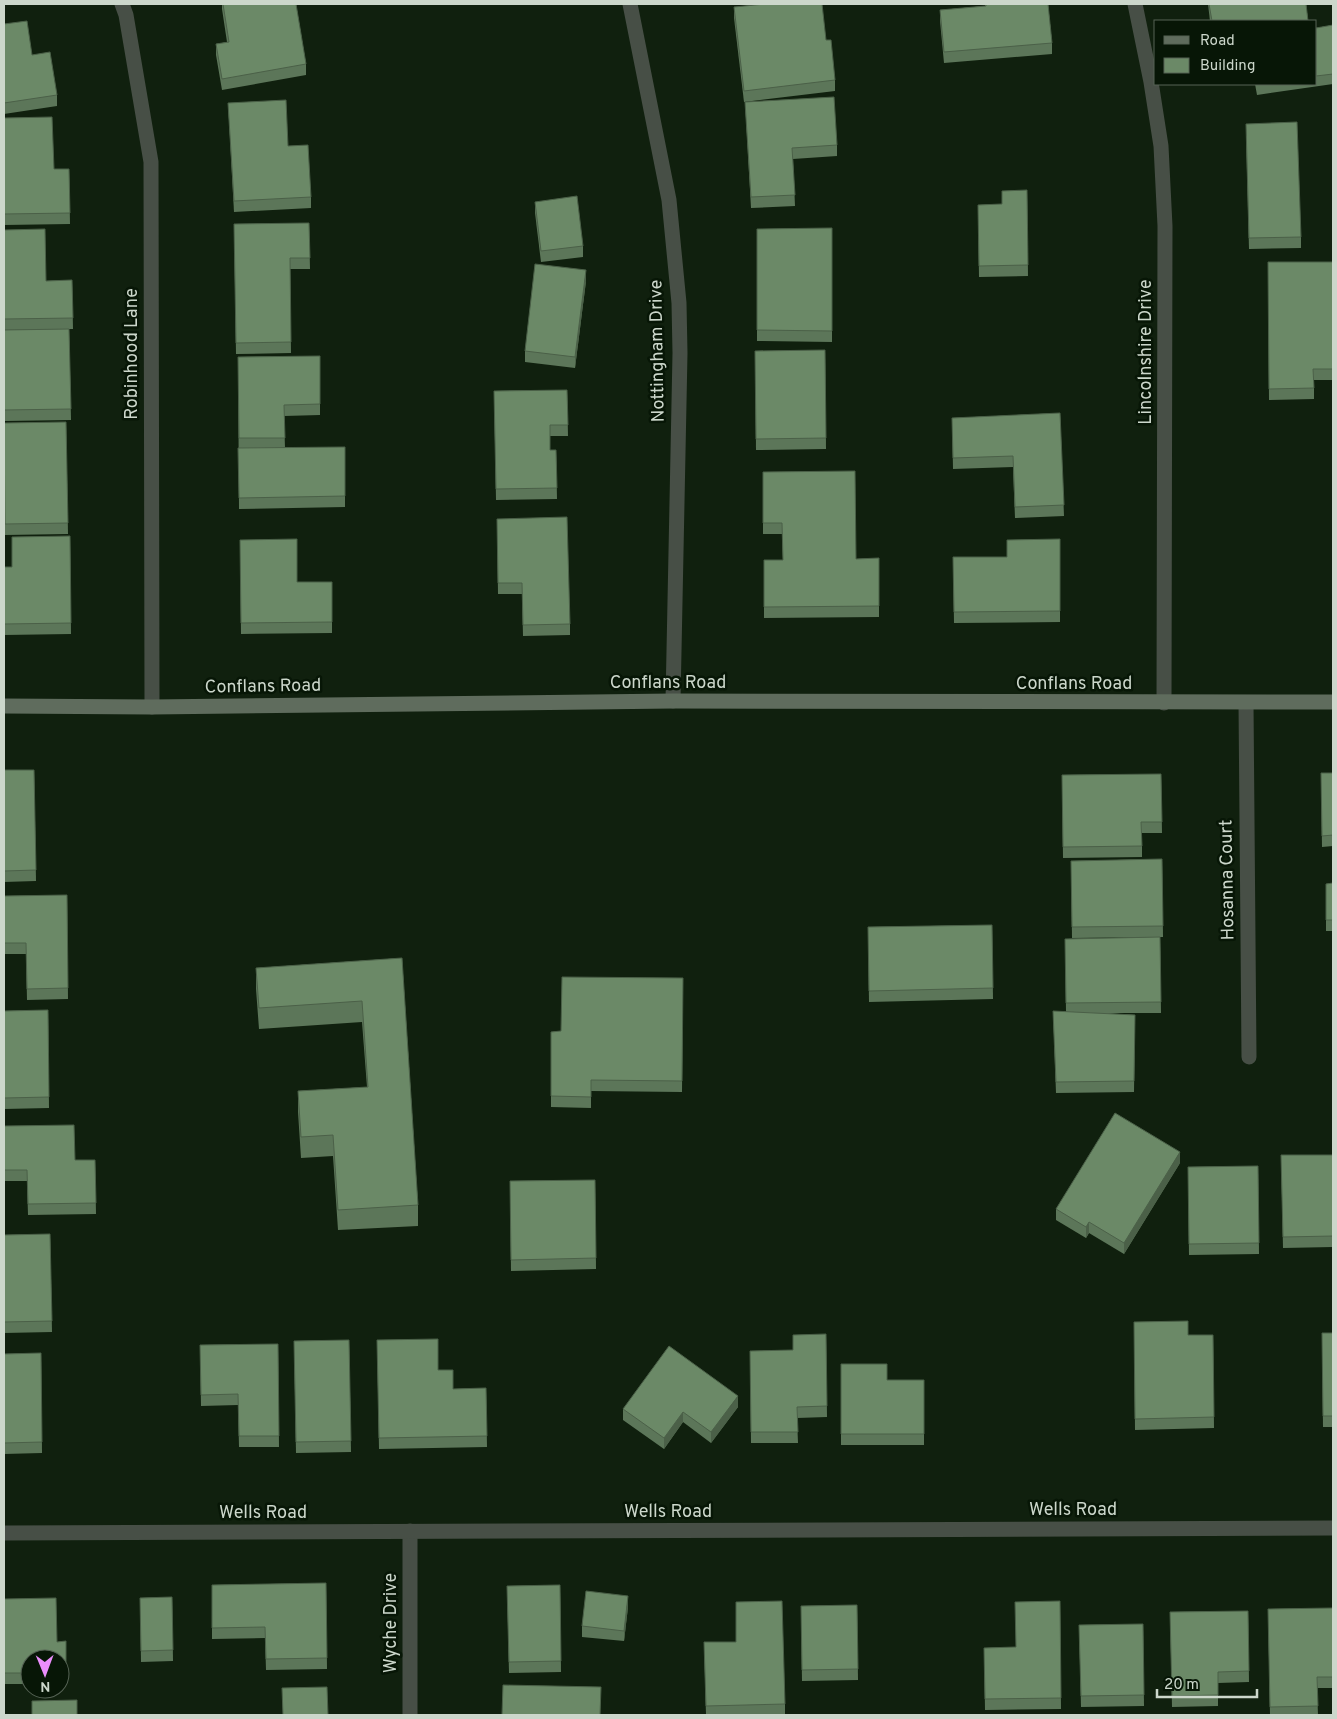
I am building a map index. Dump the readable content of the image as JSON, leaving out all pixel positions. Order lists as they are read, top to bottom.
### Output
{
  "streets": {
    "main road": ["Conflans Road"],
    "street": [
      "Nottingham Drive",
      "Lincolnshire Drive",
      "Robinhood Lane",
      "Hosanna Court",
      "Wells Road",
      "Wyche Drive"
    ]
  },
  "crossings": [
    ["Nottingham Drive", "Conflans Road"],
    ["Lincolnshire Drive", "Conflans Road"],
    ["Robinhood Lane", "Conflans Road"],
    ["Conflans Road", "Hosanna Court"],
    ["Wells Road", "Wyche Drive"]
  ],
  "legend": ["Road", "Building"],
  "scale_bar": "20 m",
  "north": "bottom"
}
